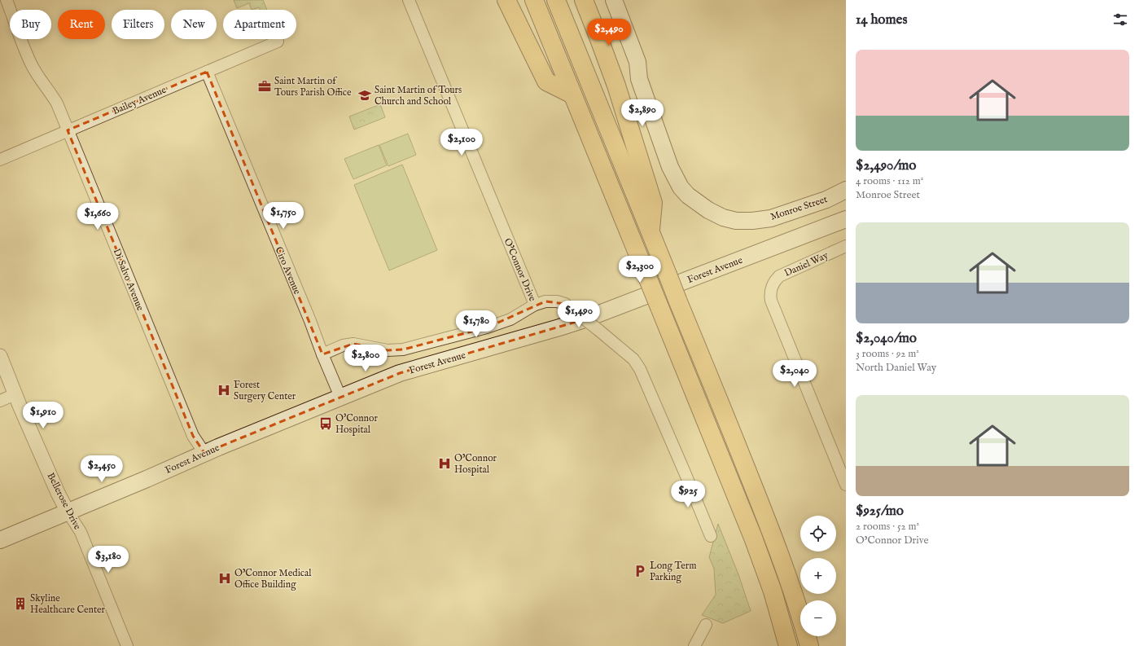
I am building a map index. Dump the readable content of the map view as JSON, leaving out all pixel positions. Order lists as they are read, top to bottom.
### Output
{
  "streets": {
    "main road": ["Monroe Street", "Forest Avenue"],
    "street": [
      "Bailey Avenue",
      "Daniel Way",
      "O’Connor Drive",
      "Ciro Avenue",
      "Di Salvo Avenue",
      "Bellerose Drive"
    ]
  },
  "crossings": [
    ["Bailey Avenue", "Ciro Avenue"],
    ["Bailey Avenue", "Di Salvo Avenue"],
    ["Forest Avenue", "Ciro Avenue"],
    ["Forest Avenue", "Di Salvo Avenue"],
    ["Forest Avenue", "Bellerose Drive"]
  ],
  "places": {
    "office": ["Saint Martin of Tours Parish Office"],
    "school or university": ["Saint Martin of Tours Church and School"],
    "hospital": ["Forest Surgery Center", "O’Connor Hospital", "O’Connor Medical Office Building"],
    "bus stop": ["O'Connor Hospital"],
    "parking": ["Long Term Parking"],
    "building": ["Skyline Healthcare Center"]
  },
  "page": {
    "heading": "14 homes",
    "chip": [
      "Buy",
      "Rent",
      "Filters",
      "New",
      "Apartment"
    ],
    "price": [
      "$2,490",
      "$2,890",
      "$2,100",
      "$1,750",
      "$1,660",
      "$2,300",
      "$1,490",
      "$1,780",
      "$2,800",
      "$2,040",
      "$1,910",
      "$2,450",
      "$925",
      "$3,180"
    ],
    "list": [
      {
        "name": "$2,490/mo",
        "note": "4 rooms · 112 m² · Monroe Street"
      },
      {
        "name": "$2,040/mo",
        "note": "3 rooms · 92 m² · North Daniel Way"
      },
      {
        "name": "$925/mo",
        "note": "2 rooms · 52 m² · O’Connor Drive"
      }
    ],
    "map_buttons": ["+", "−"]
  }
}
